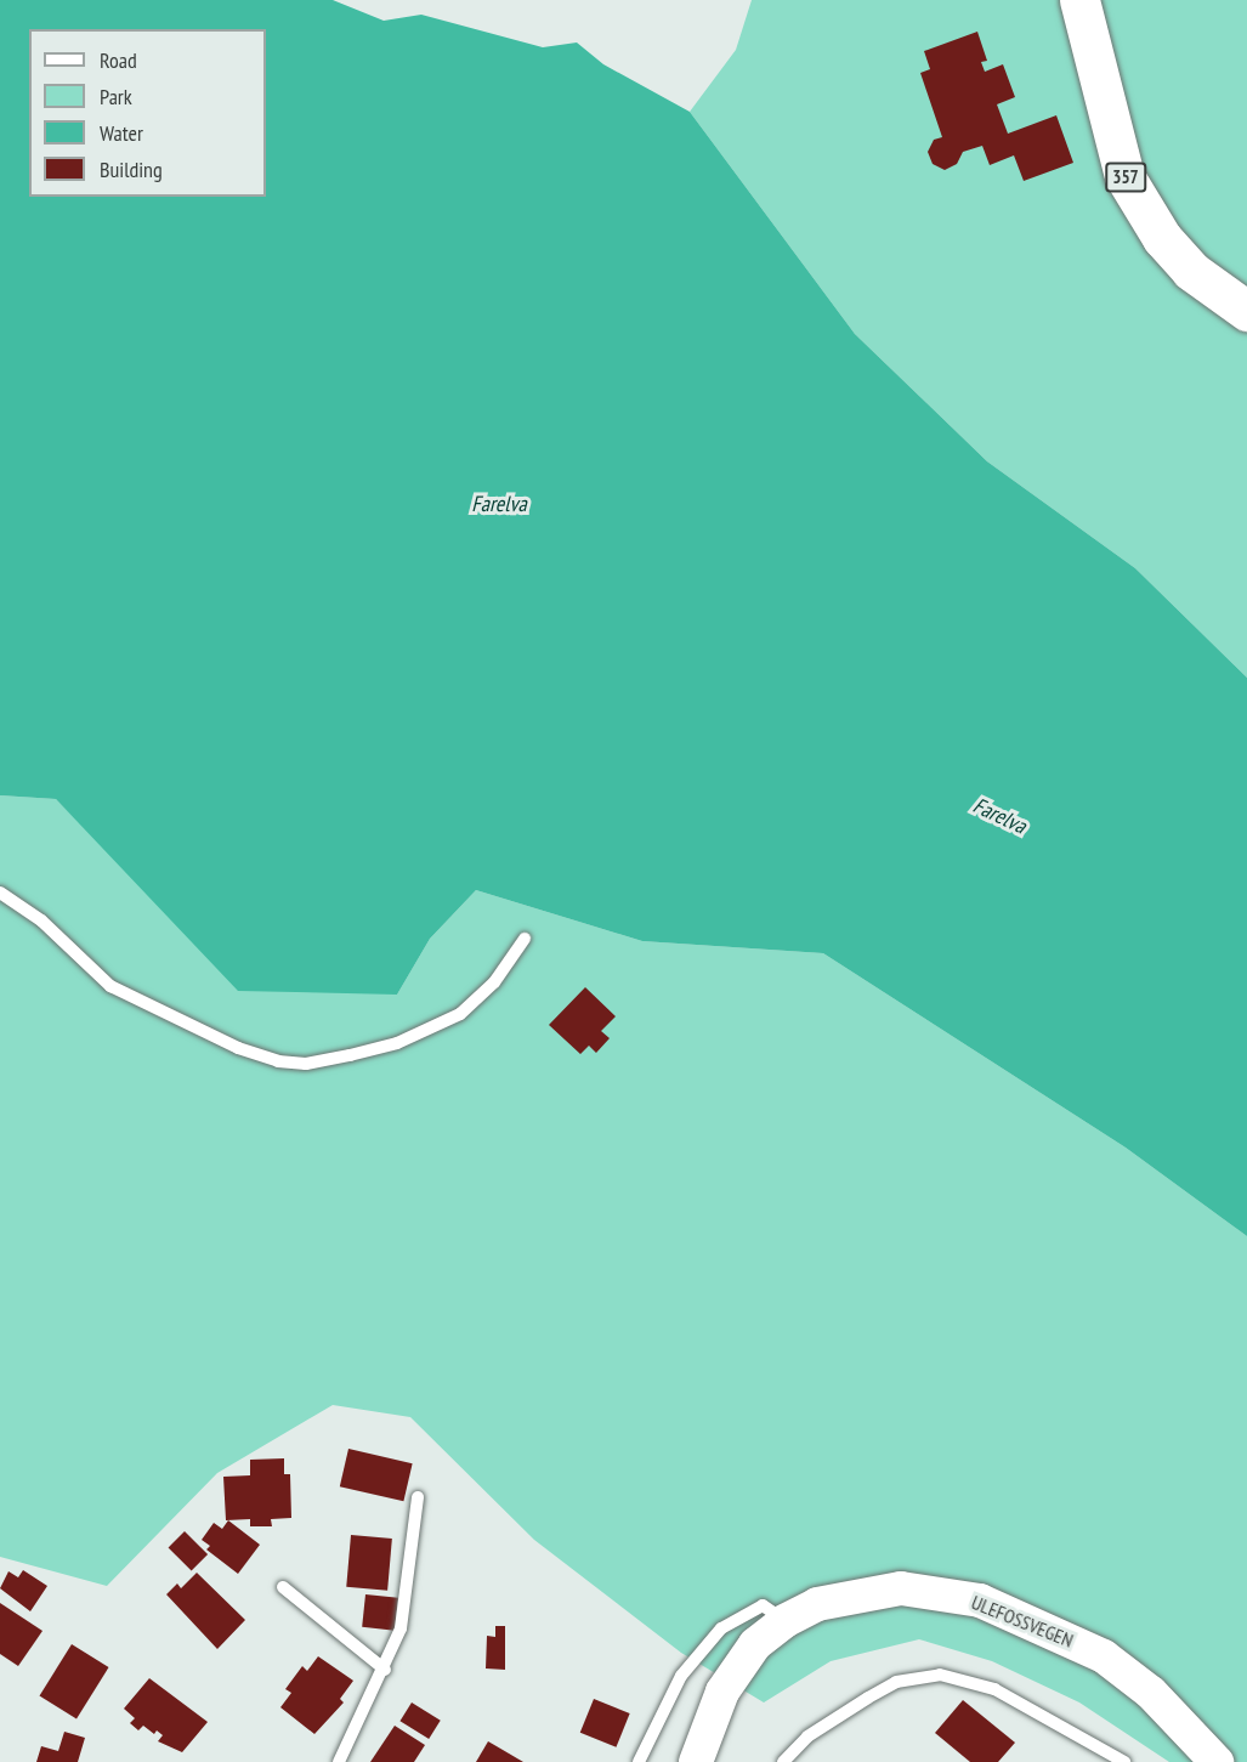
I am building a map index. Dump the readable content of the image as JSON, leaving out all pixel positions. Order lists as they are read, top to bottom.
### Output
{
  "streets": {
    "main road": ["357"],
    "street": ["ULEFOSSVEGEN"]
  },
  "water": ["Farelva"],
  "legend": [
    "Road",
    "Park",
    "Water",
    "Building"
  ]
}
